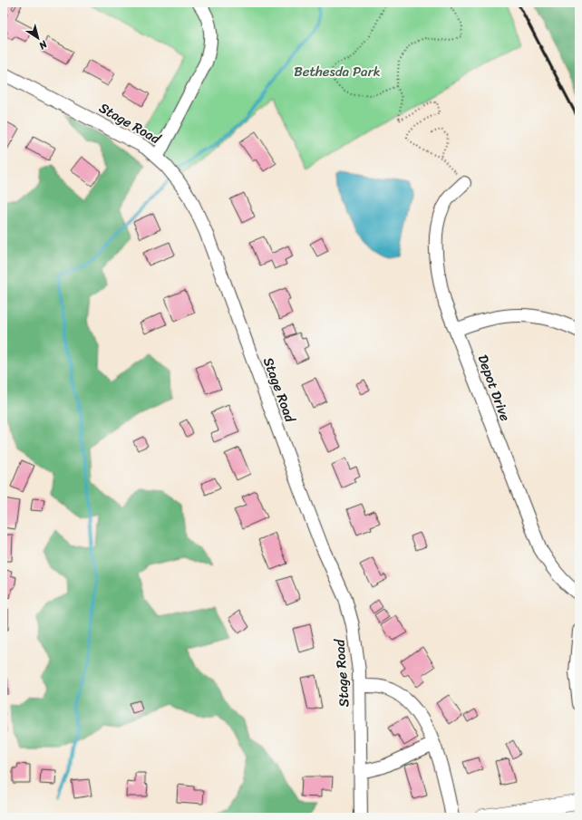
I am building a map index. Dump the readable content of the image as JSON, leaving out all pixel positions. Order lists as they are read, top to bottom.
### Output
{
  "streets": {
    "street": ["Stage Road", "Depot Drive"]
  },
  "parks": ["Bethesda Park"],
  "north": "bottom right"
}
